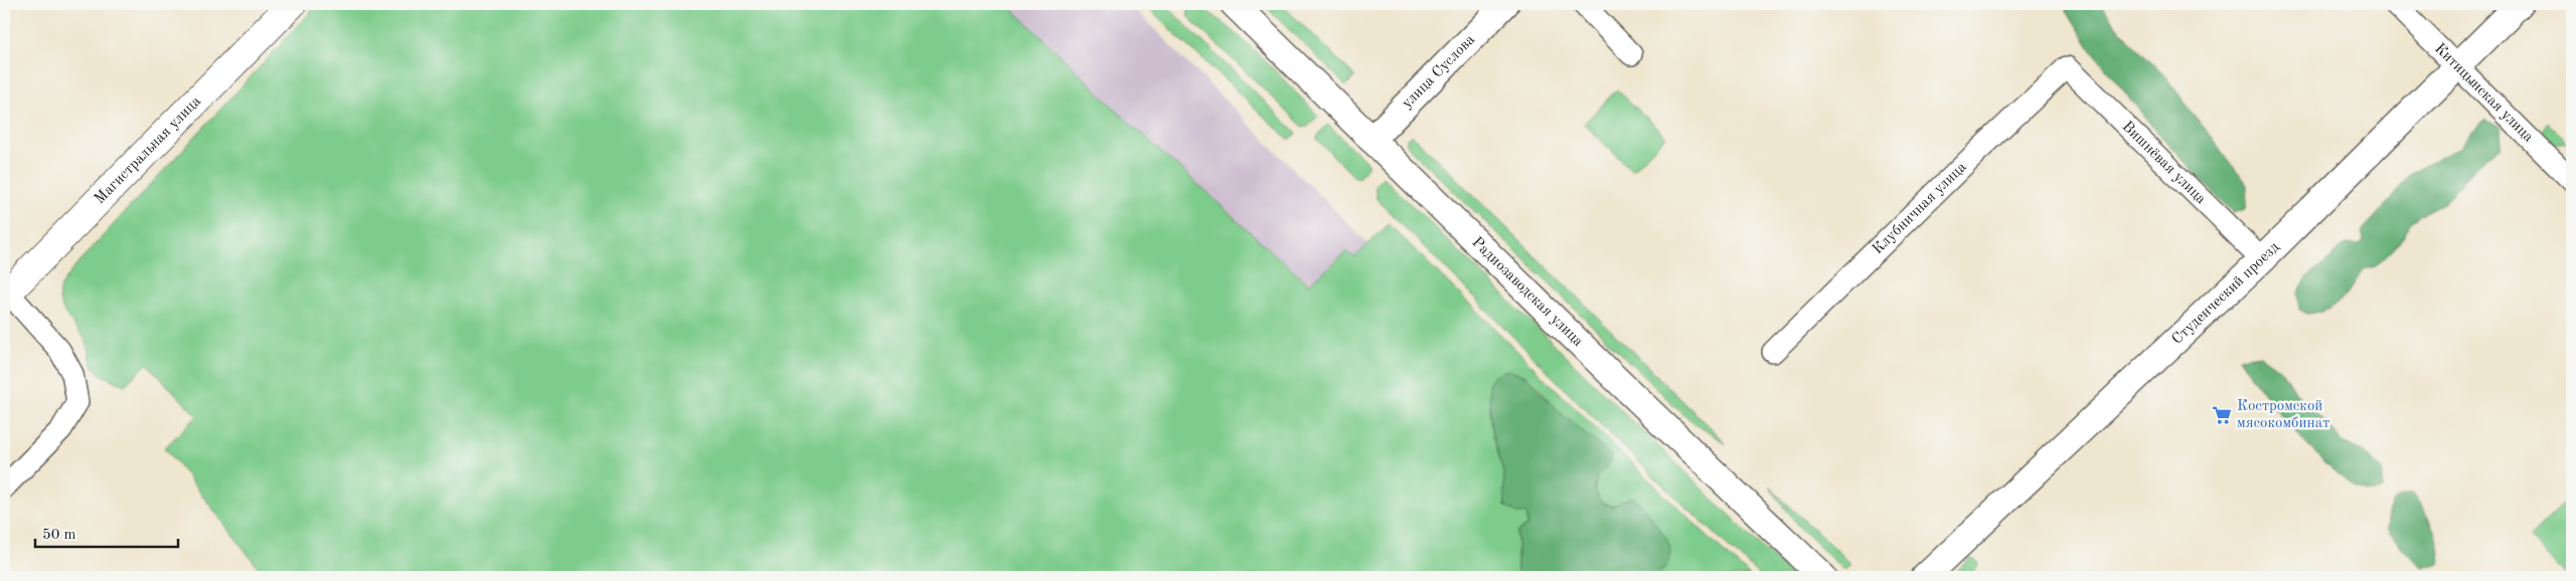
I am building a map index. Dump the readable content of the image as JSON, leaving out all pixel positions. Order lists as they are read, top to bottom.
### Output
{
  "streets": {
    "highway": ["Магистральная улица"],
    "street": [
      "улица Суслова",
      "Китицынская улица",
      "Вишнёвая улица",
      "Клубничная улица",
      "Радиозаводская улица",
      "Студенческий проезд"
    ]
  },
  "crossings": [
    ["улица Суслова", "Радиозаводская улица"],
    ["Китицынская улица", "Студенческий проезд"],
    ["Вишнёвая улица", "Клубничная улица"],
    ["Вишнёвая улица", "Студенческий проезд"]
  ],
  "places": {
    "supermarket": ["Костромской мясокомбинат"]
  },
  "scale_bar": "50 m"
}
